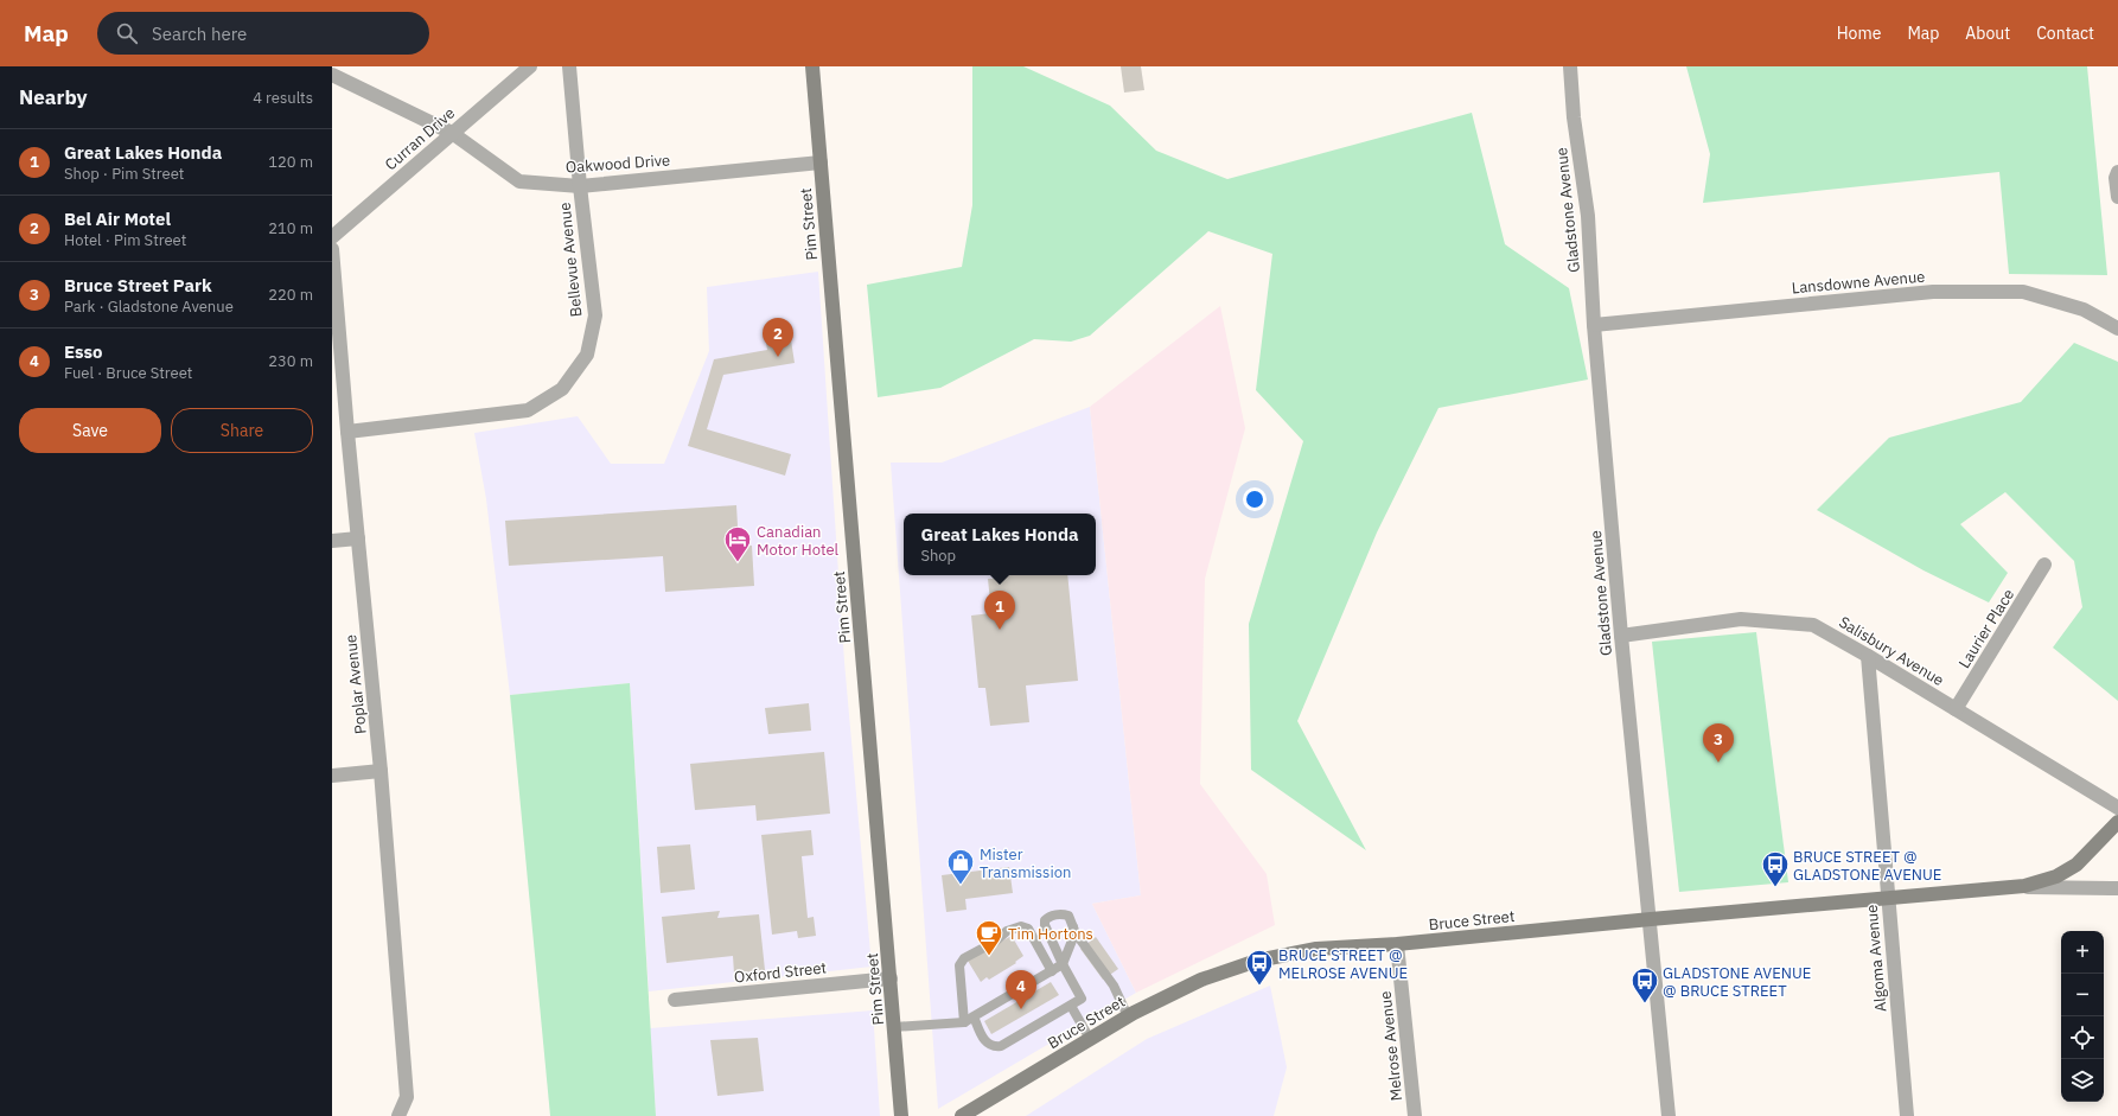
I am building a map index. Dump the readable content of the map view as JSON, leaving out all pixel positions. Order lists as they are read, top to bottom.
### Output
{
  "streets": {
    "main road": ["Pim Street", "Bruce Street"],
    "street": [
      "Curran Drive",
      "Oakwood Drive",
      "Gladstone Avenue",
      "Bellevue Avenue",
      "Lansdowne Avenue",
      "Laurier Place",
      "Salisbury Avenue",
      "Poplar Avenue",
      "Algoma Avenue",
      "Oxford Street",
      "Melrose Avenue"
    ]
  },
  "crossings": [
    ["Curran Drive", "Oakwood Drive"],
    ["Oakwood Drive", "Pim Street"],
    ["Oakwood Drive", "Bellevue Avenue"],
    ["Gladstone Avenue", "Lansdowne Avenue"],
    ["Gladstone Avenue", "Salisbury Avenue"],
    ["Gladstone Avenue", "Bruce Street"],
    ["Pim Street", "Oxford Street"],
    ["Bellevue Avenue", "Poplar Avenue"],
    ["Laurier Place", "Salisbury Avenue"],
    ["Salisbury Avenue", "Algoma Avenue"],
    ["Bruce Street", "Algoma Avenue"],
    ["Bruce Street", "Melrose Avenue"]
  ],
  "places": {
    "hotel": ["Canadian Motor Hotel"],
    "shop": ["Mister Transmission"],
    "bus stop": ["BRUCE STREET @ GLADSTONE AVENUE", "BRUCE STREET @ MELROSE AVENUE", "GLADSTONE AVENUE @ BRUCE STREET"],
    "cafe": ["Tim Hortons"]
  },
  "page": {
    "header": "Map",
    "search": "Search here",
    "nav": [
      "Home",
      "Map",
      "About",
      "Contact"
    ],
    "heading": ["Nearby", "4 results"],
    "list": [
      {
        "mark": "1",
        "name": "Great Lakes Honda",
        "note": "Shop · Pim Street",
        "value": "120 m"
      },
      {
        "mark": "2",
        "name": "Bel Air Motel",
        "note": "Hotel · Pim Street",
        "value": "210 m"
      },
      {
        "mark": "3",
        "name": "Bruce Street Park",
        "note": "Park · Gladstone Avenue",
        "value": "220 m"
      },
      {
        "mark": "4",
        "name": "Esso",
        "note": "Fuel · Bruce Street",
        "value": "230 m"
      }
    ],
    "pins": [
      "2",
      "1",
      "3",
      "4"
    ],
    "buttons": ["Save", "Share"],
    "popup": ["Great Lakes Honda", "Shop"],
    "map_buttons": ["+", "−"]
  }
}
